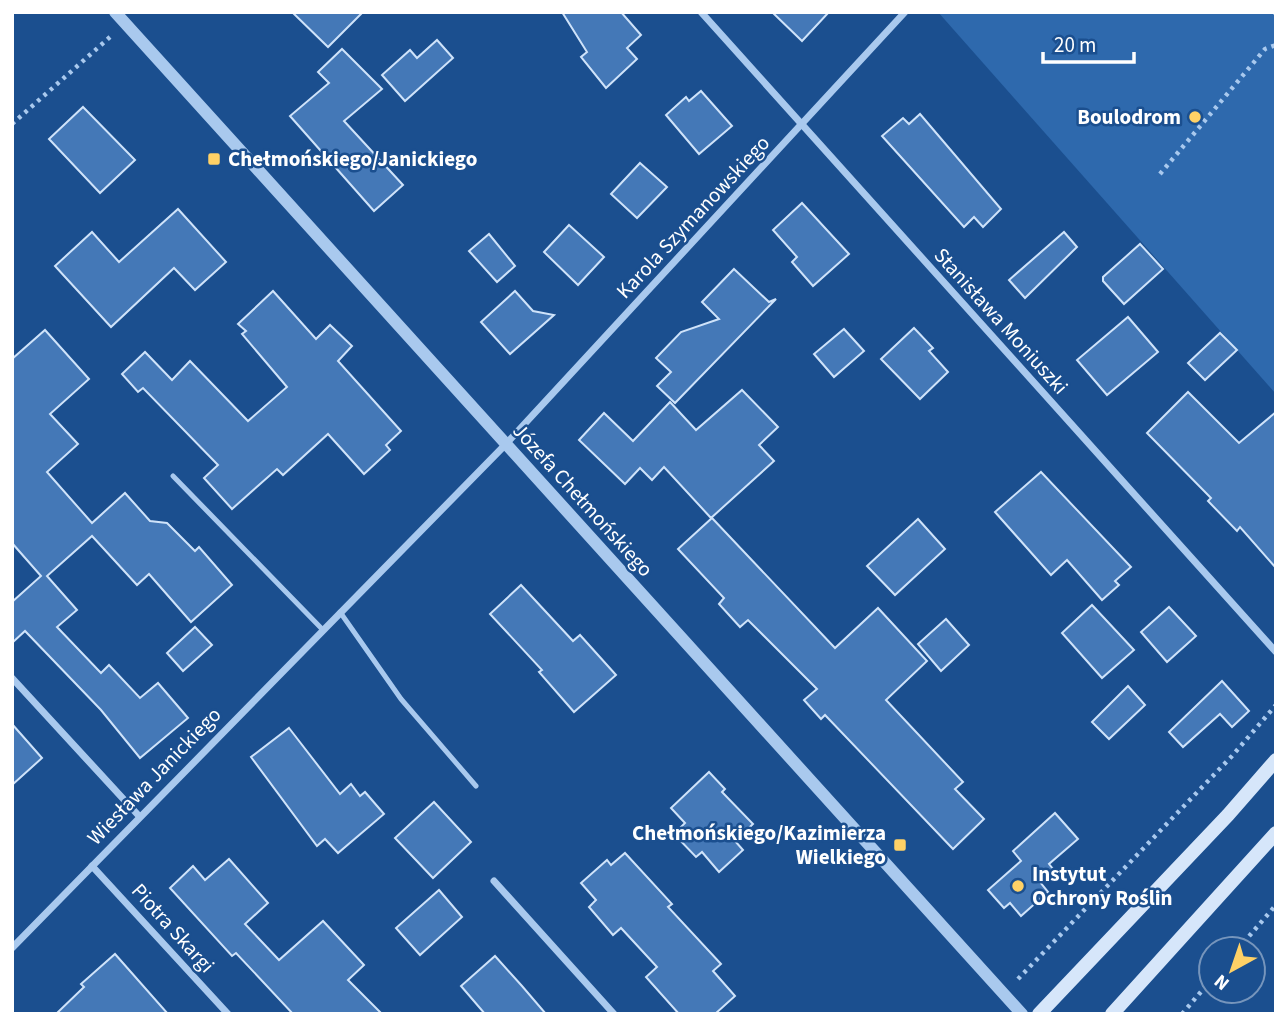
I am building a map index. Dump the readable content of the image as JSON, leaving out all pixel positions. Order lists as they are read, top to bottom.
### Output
{
  "streets": {
    "street": [
      "Karola Szymanowskiego",
      "Stanisława Moniuszki",
      "Józefa Chełmońskiego",
      "Wiesława Janickiego",
      "Piotra Skargi"
    ]
  },
  "crossings": [
    ["Karola Szymanowskiego", "Stanisława Moniuszki"],
    ["Karola Szymanowskiego", "Józefa Chełmońskiego"],
    ["Karola Szymanowskiego", "Wiesława Janickiego"],
    ["Józefa Chełmońskiego", "Wiesława Janickiego"],
    ["Wiesława Janickiego", "Piotra Skargi"]
  ],
  "places": {
    "other": ["Boulodrom", "Instytut Ochrony Roślin"],
    "transit": ["Chełmońskiego/Janickiego", "Chełmońskiego/Kazimierza Wielkiego"]
  },
  "scale_bar": "20 m",
  "north": "bottom left"
}
